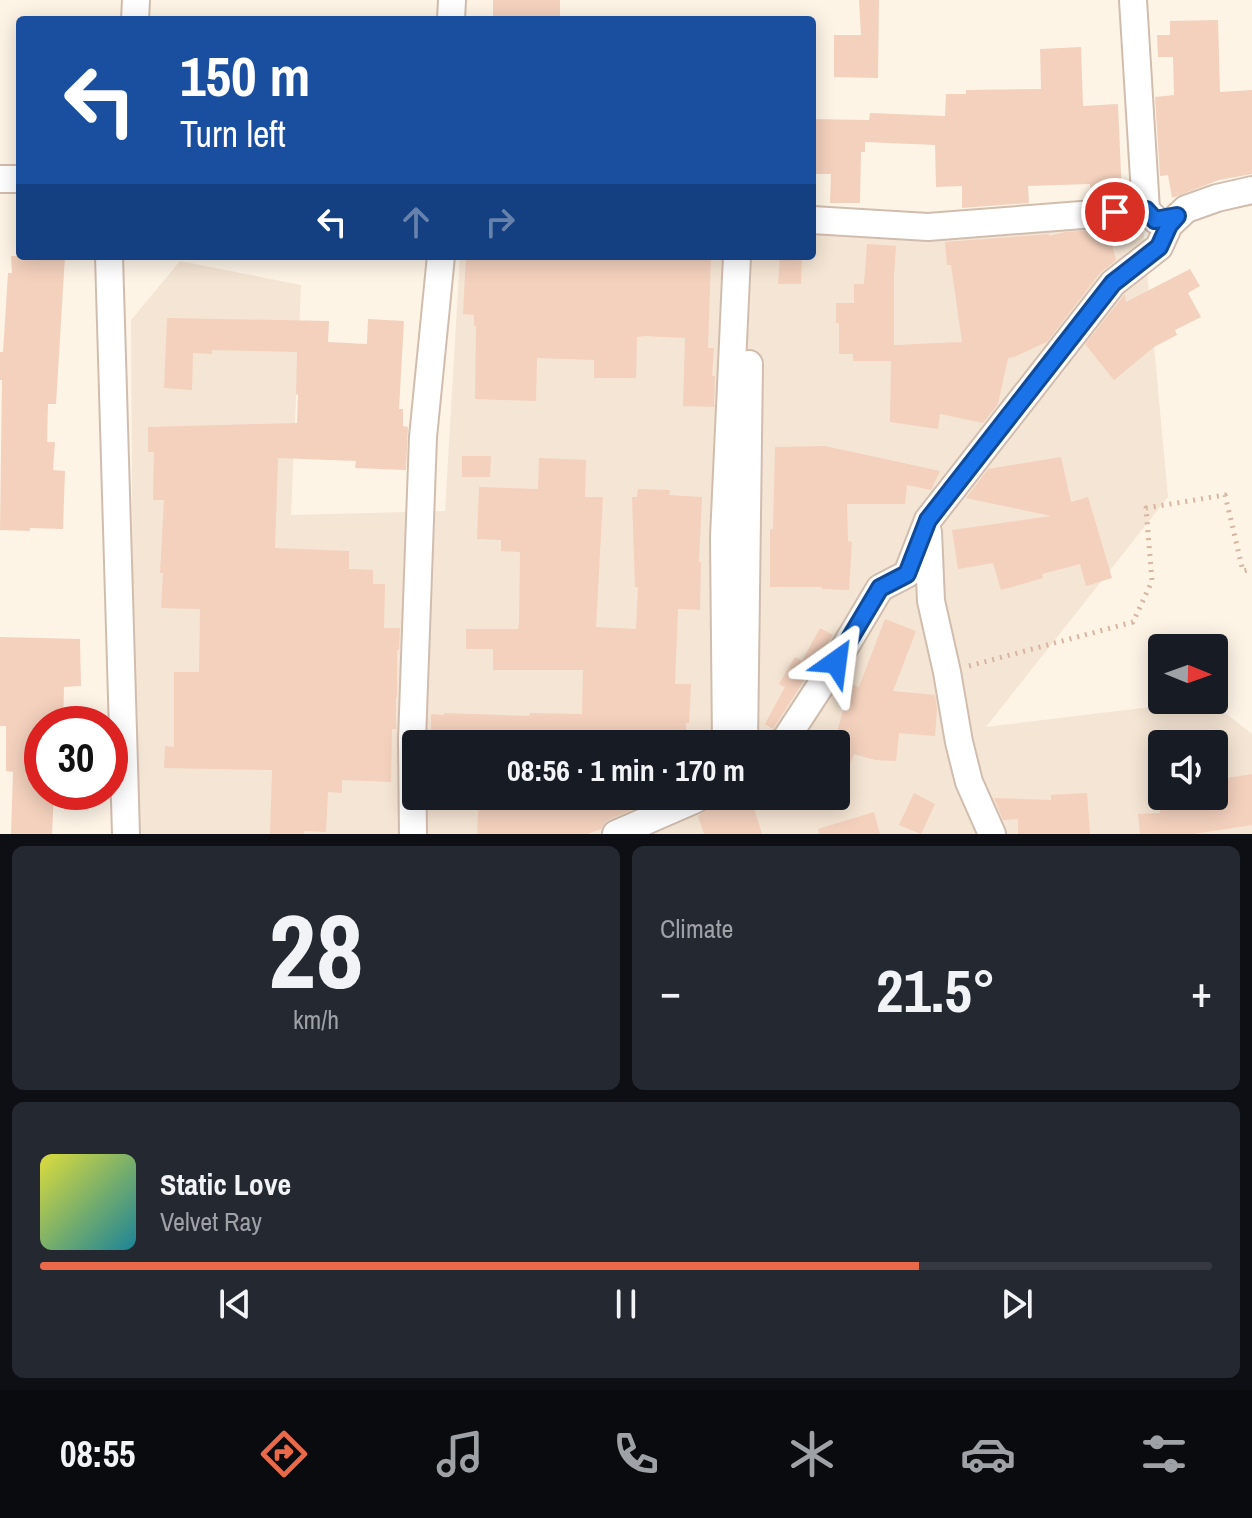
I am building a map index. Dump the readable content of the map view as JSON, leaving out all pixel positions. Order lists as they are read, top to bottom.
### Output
{
  "north": "right",
  "page": {
    "turn": ["150 m", "Turn left"],
    "limit": "30",
    "trip": "08:56 · 1 min · 170 m",
    "tile": [
      ["28", "km/h"],
      "Climate"
    ],
    "heat": ["−", "21.5°", "+"],
    "song": ["Static Love", "Velvet Ray"],
    "tabs": "08:55"
  }
}
